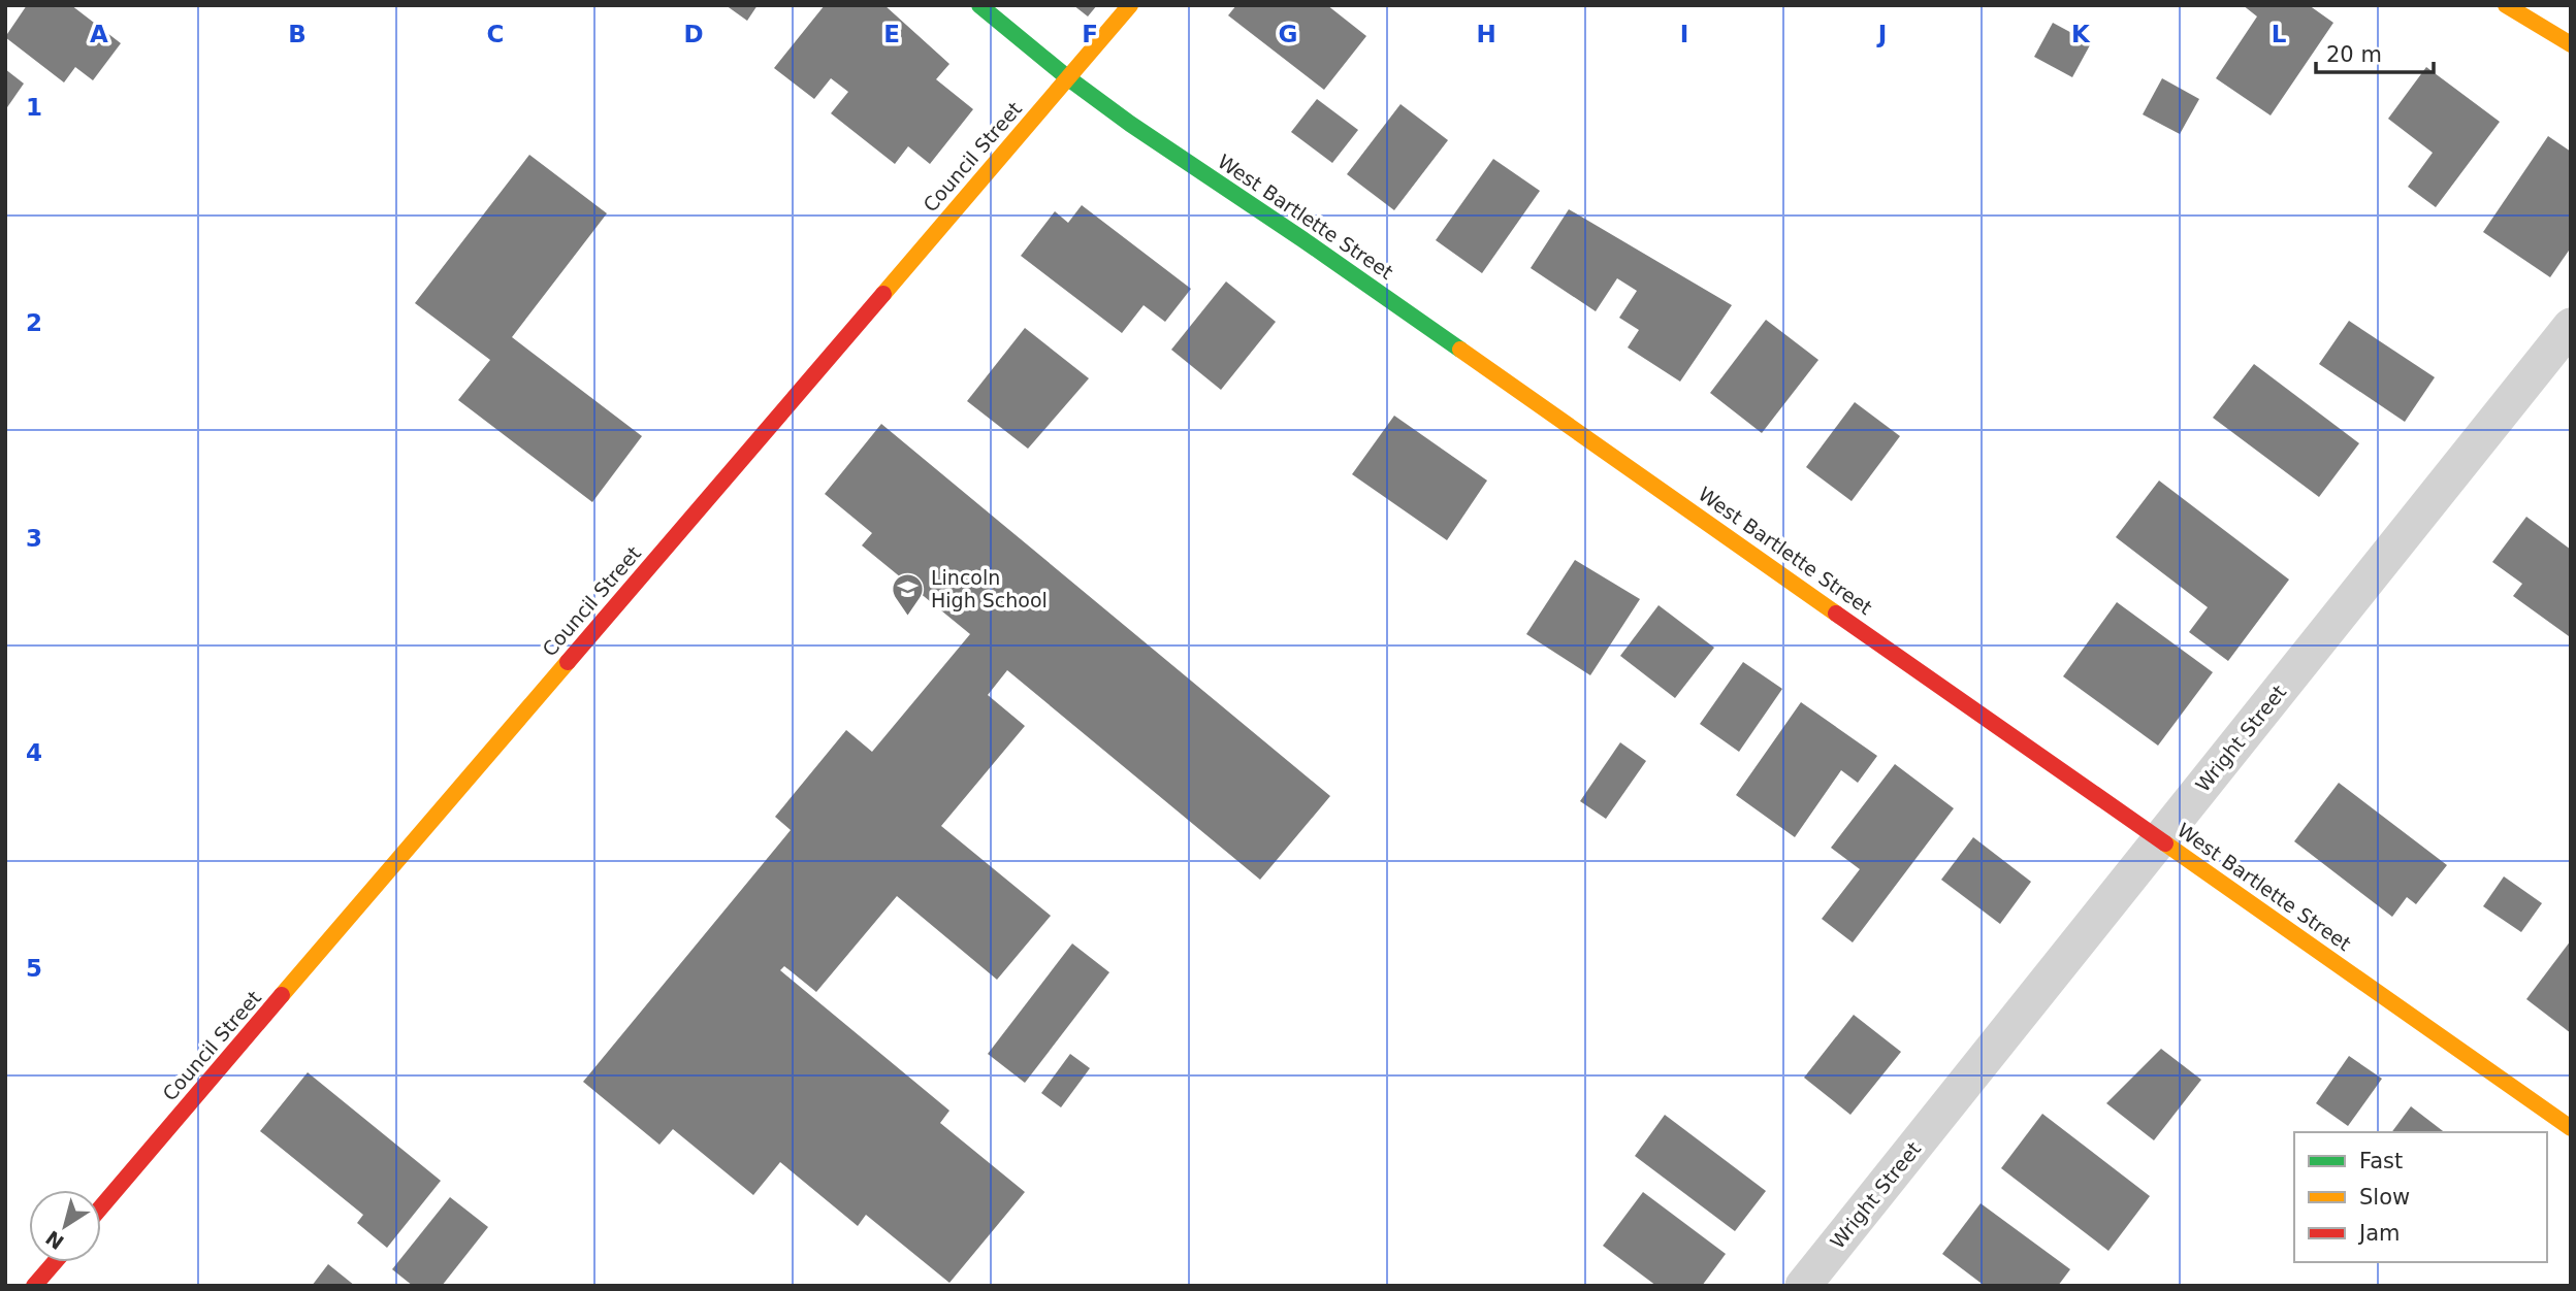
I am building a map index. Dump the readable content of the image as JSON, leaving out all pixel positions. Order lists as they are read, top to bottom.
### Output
{
  "streets": {
    "street": ["Council Street", "West Bartlette Street", "Wright Street"]
  },
  "crossings": [
    ["Council Street", "West Bartlette Street"],
    ["West Bartlette Street", "Wright Street"]
  ],
  "places": {
    "school or university": ["Lincoln High School"]
  },
  "legend": ["Fast", "Slow", "Jam"],
  "scale_bar": "20 m",
  "north": "bottom left",
  "grid": {
    "columns": [
      "A",
      "B",
      "C",
      "D",
      "E",
      "F",
      "G",
      "H",
      "I",
      "J",
      "K",
      "L"
    ],
    "rows": [
      "1",
      "2",
      "3",
      "4",
      "5"
    ]
  }
}
